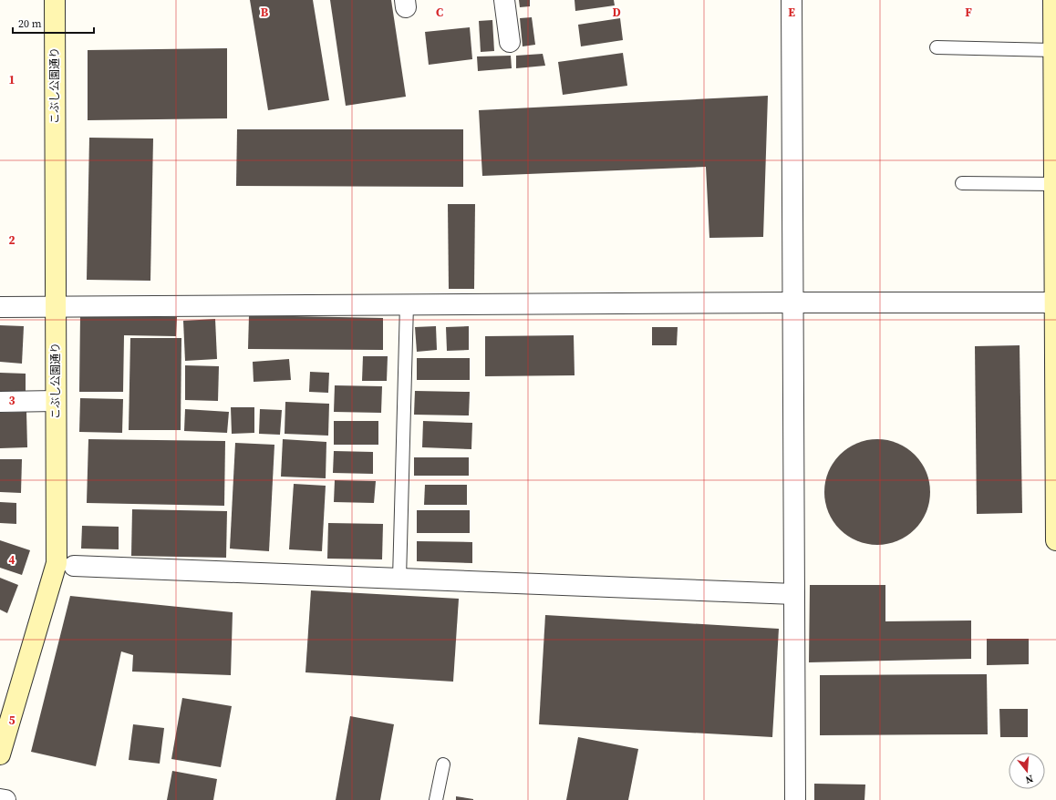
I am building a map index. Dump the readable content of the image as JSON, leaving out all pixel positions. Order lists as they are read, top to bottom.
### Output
{
  "streets": {
    "street": ["こぶし公園通り"]
  },
  "scale_bar": "20 m",
  "north": "bottom",
  "grid": {
    "columns": [
      "B",
      "C",
      "D",
      "E",
      "F"
    ],
    "rows": [
      "1",
      "2",
      "3",
      "4",
      "5"
    ]
  }
}
